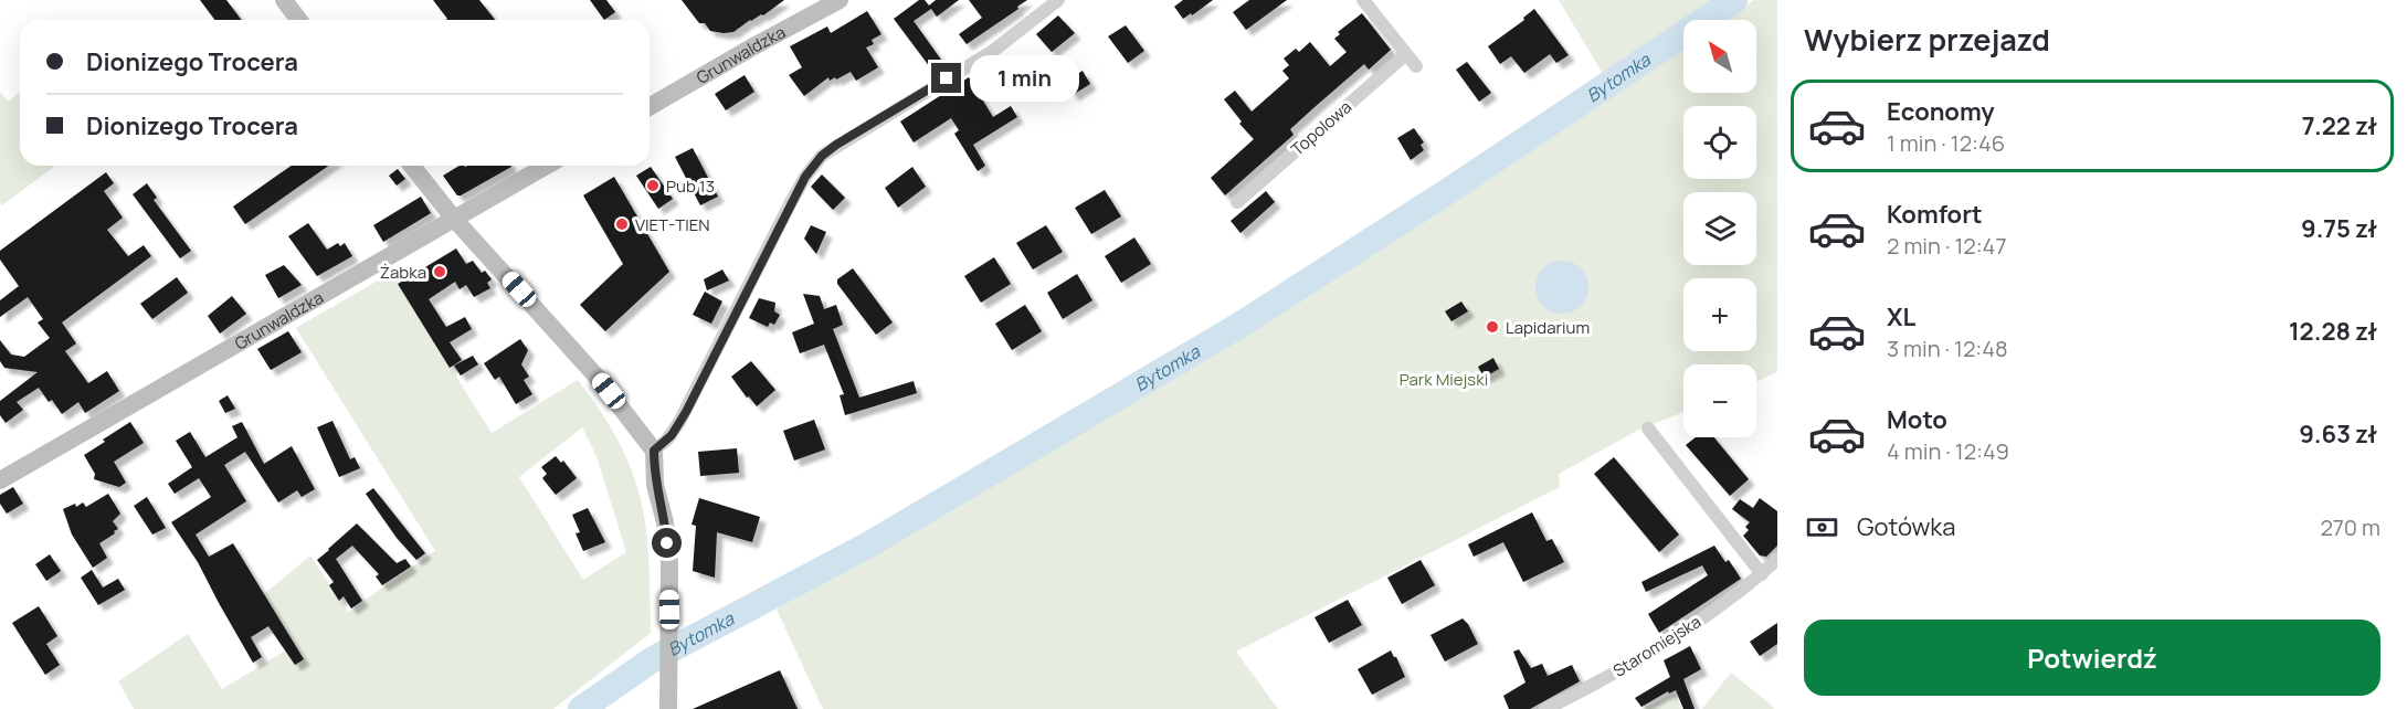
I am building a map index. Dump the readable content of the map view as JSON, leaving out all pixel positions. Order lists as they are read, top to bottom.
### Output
{
  "streets": {
    "street": ["Grunwaldzka", "Topolowa", "Staromiejska"]
  },
  "water": ["Bytomka"],
  "parks": ["Park Miejski"],
  "places": [
    "Pub 13",
    "VIET-TIEN",
    "Żabka",
    "Lapidarium"
  ],
  "north": "top left",
  "page": {
    "heading": "Wybierz przejazd",
    "map_buttons": ["+", "−"],
    "banner": ["Dionizego Trocera", "Dionizego Trocera"],
    "bubble": "1 min",
    "list": [
      {
        "name": "Economy",
        "note": "1 min · 12:46",
        "value": "7.22 zł"
      },
      {
        "name": "Komfort",
        "note": "2 min · 12:47",
        "value": "9.75 zł"
      },
      {
        "name": "XL",
        "note": "3 min · 12:48",
        "value": "12.28 zł"
      },
      {
        "name": "Moto",
        "note": "4 min · 12:49",
        "value": "9.63 zł"
      }
    ],
    "pay": ["Gotówka", "270 m"],
    "buttons": "Potwierdź"
  }
}
